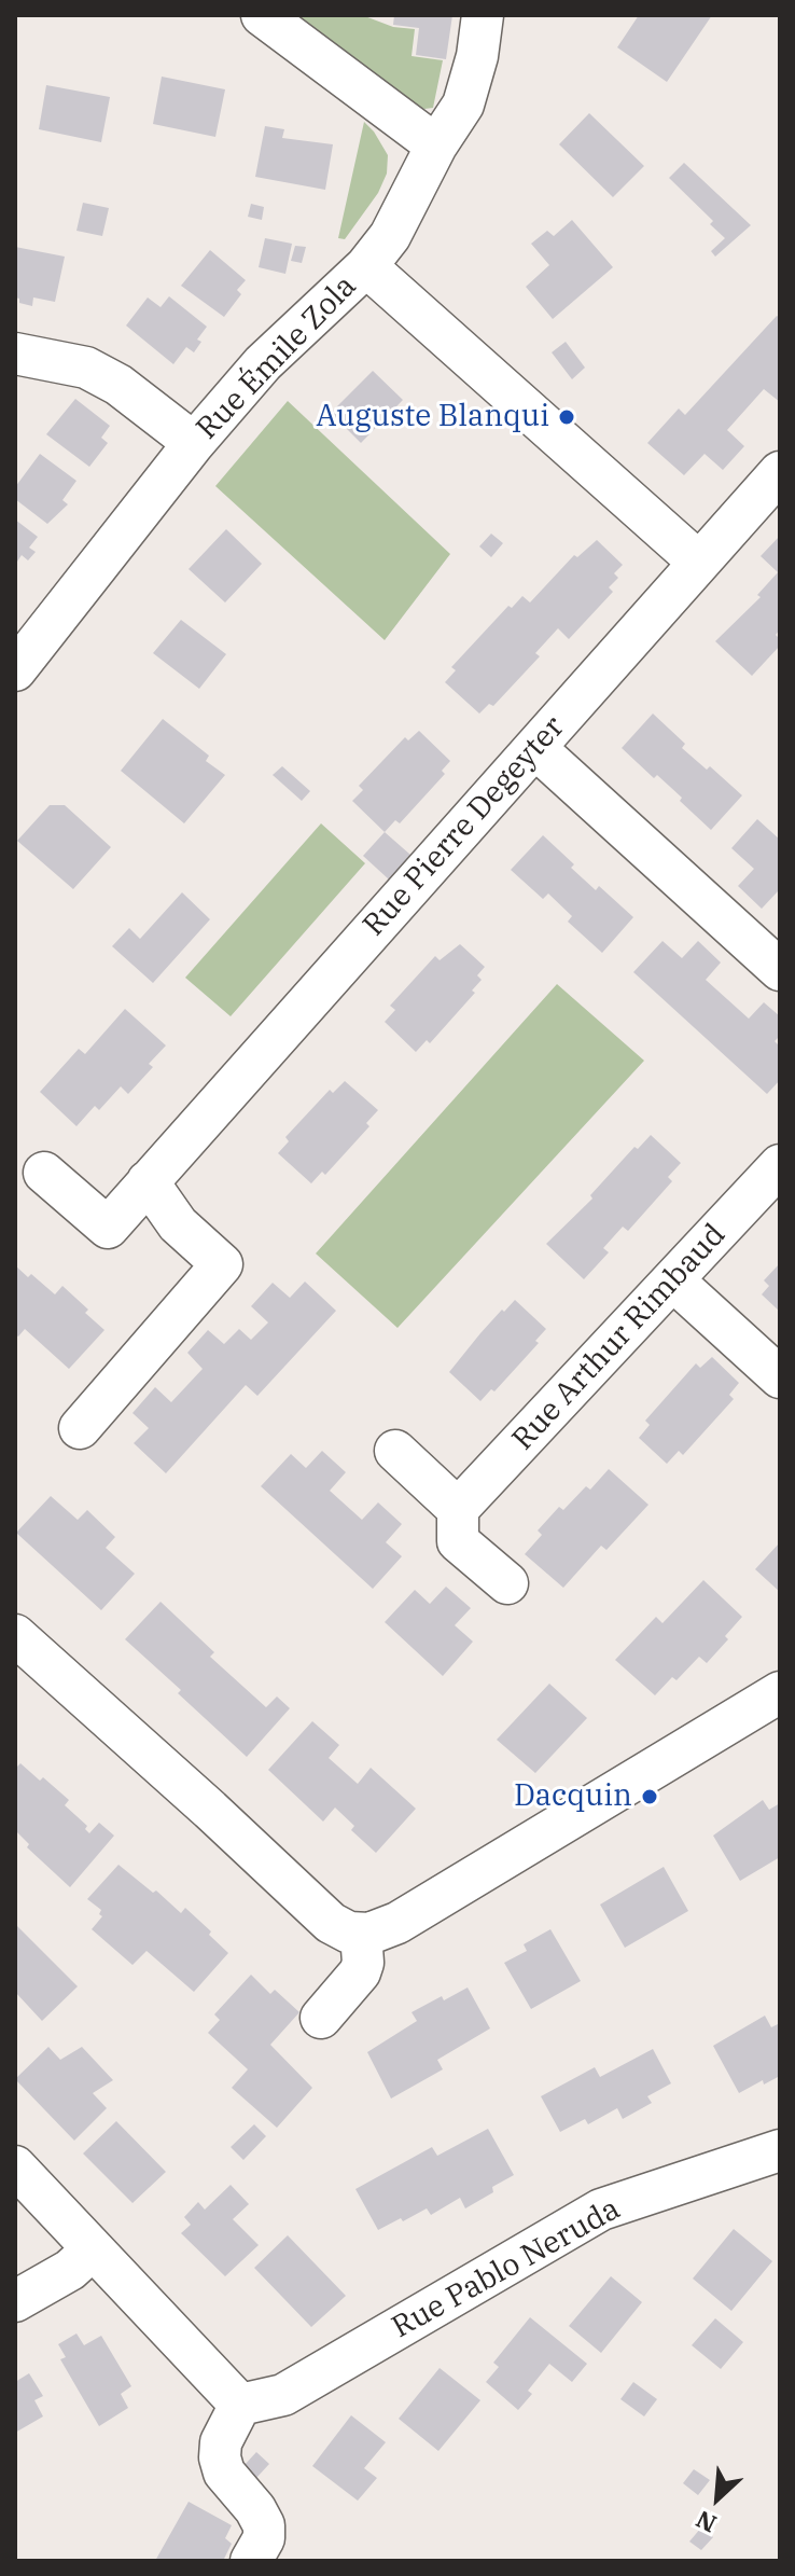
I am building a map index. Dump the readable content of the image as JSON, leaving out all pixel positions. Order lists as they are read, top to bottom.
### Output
{
  "streets": {
    "street": [
      "Rue Émile Zola",
      "Rue Pierre Degeyter",
      "Rue Arthur Rimbaud",
      "Rue Pablo Neruda"
    ]
  },
  "places": ["Auguste Blanqui", "Dacquin"],
  "north": "bottom left"
}
